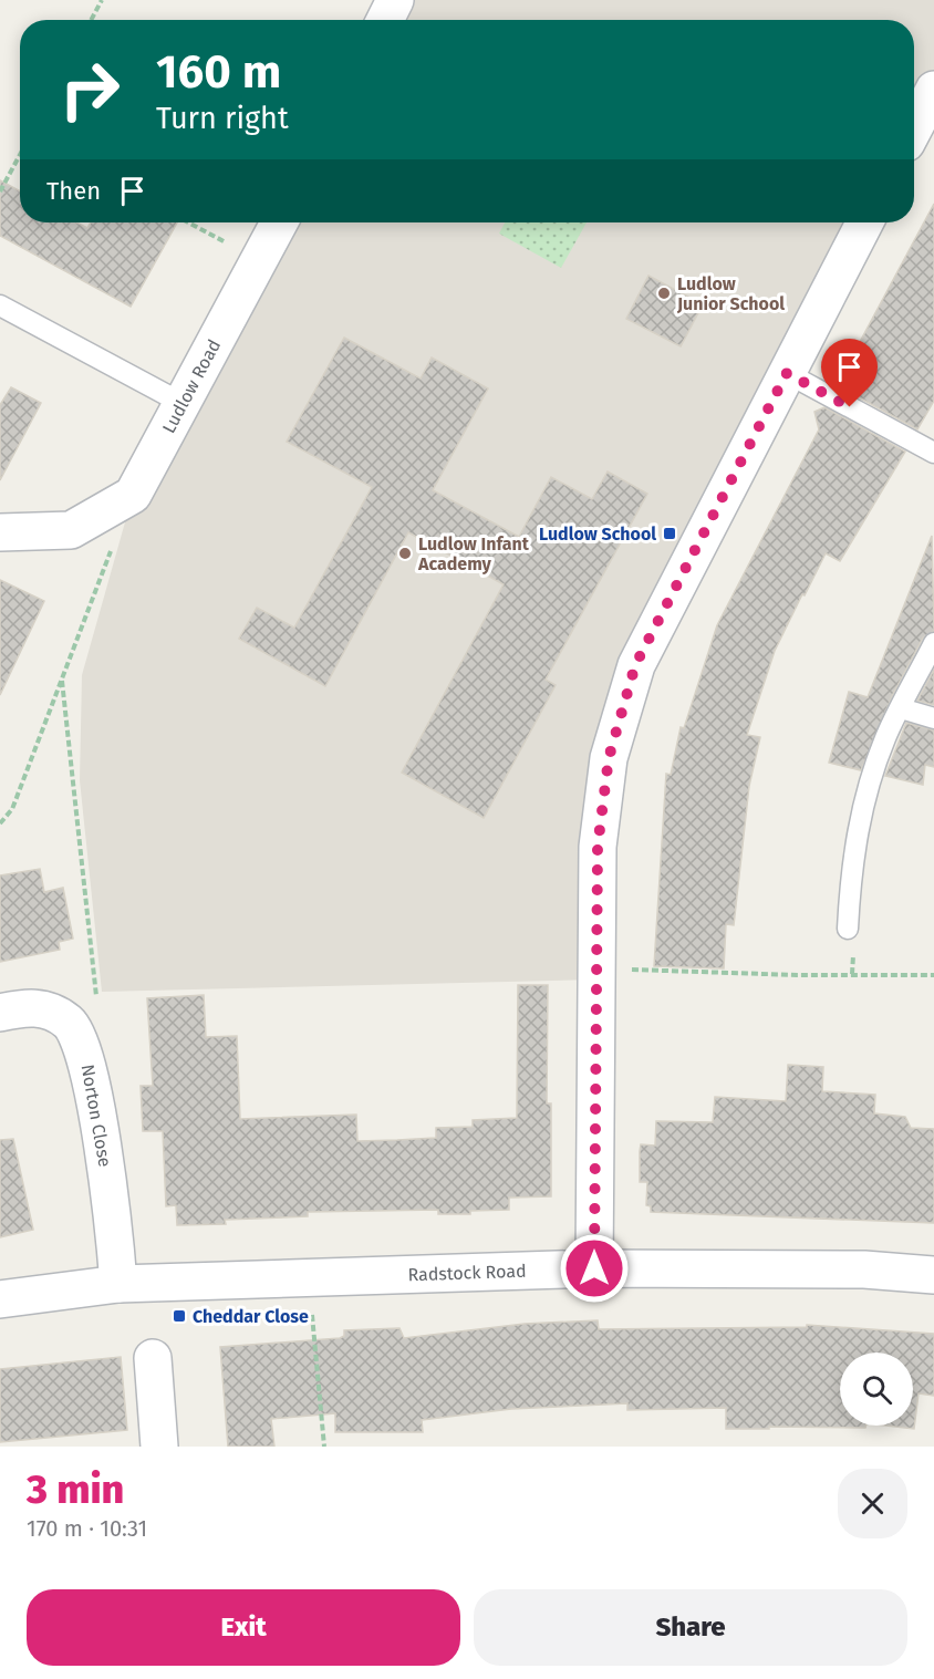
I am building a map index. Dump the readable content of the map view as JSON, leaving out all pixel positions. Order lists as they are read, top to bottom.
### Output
{
  "streets": {
    "street": ["Ludlow Road", "Norton Close", "Radstock Road"]
  },
  "crossings": [
    ["Norton Close", "Radstock Road"]
  ],
  "places": {
    "other": ["Ludlow Junior School", "Ludlow Infant Academy"],
    "transit": ["Ludlow School", "Cheddar Close"]
  },
  "page": {
    "turn": ["160 m", "Turn right"],
    "then": "Then",
    "heading": ["3 min", "170 m · 10:31"],
    "buttons": ["Exit", "Share"]
  }
}
